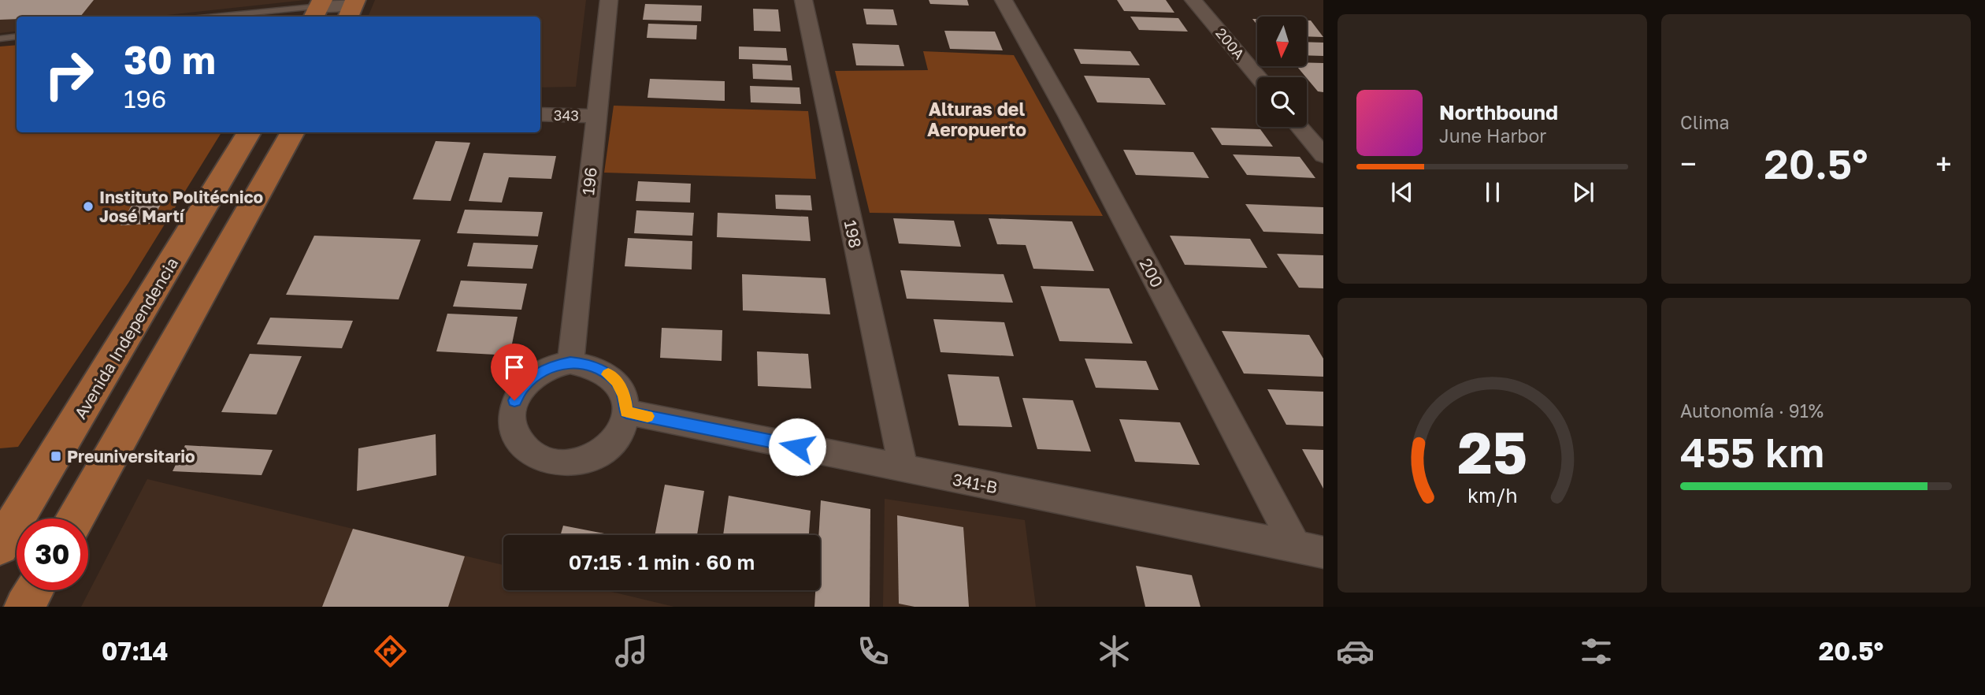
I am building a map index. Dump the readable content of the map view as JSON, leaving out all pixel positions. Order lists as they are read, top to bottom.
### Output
{
  "streets": {
    "main road": ["Avenida Independencia"],
    "street": [
      "200A",
      "343",
      "196",
      "198",
      "200",
      "341-B"
    ]
  },
  "crossings": [
    ["343", "196"],
    ["196", "341-B"],
    ["198", "341-B"],
    ["200", "341-B"]
  ],
  "districts": ["Alturas del Aeropuerto"],
  "places": {
    "other": ["Instituto Politécnico José Martí"],
    "transit": ["Preuniversitario"]
  },
  "north": "bottom",
  "page": {
    "tile": [
      "Clima",
      ["Autonomía · 91%", "455 km"]
    ],
    "turn": ["30 m", "196"],
    "song": ["Northbound", "June Harbor"],
    "heat": ["−", "20.5°", "+"],
    "limit": "30",
    "trip": "07:15 · 1 min · 60 m",
    "tabs": ["07:14", "20.5°"],
    "gauge": ["25", "km/h"]
  }
}
